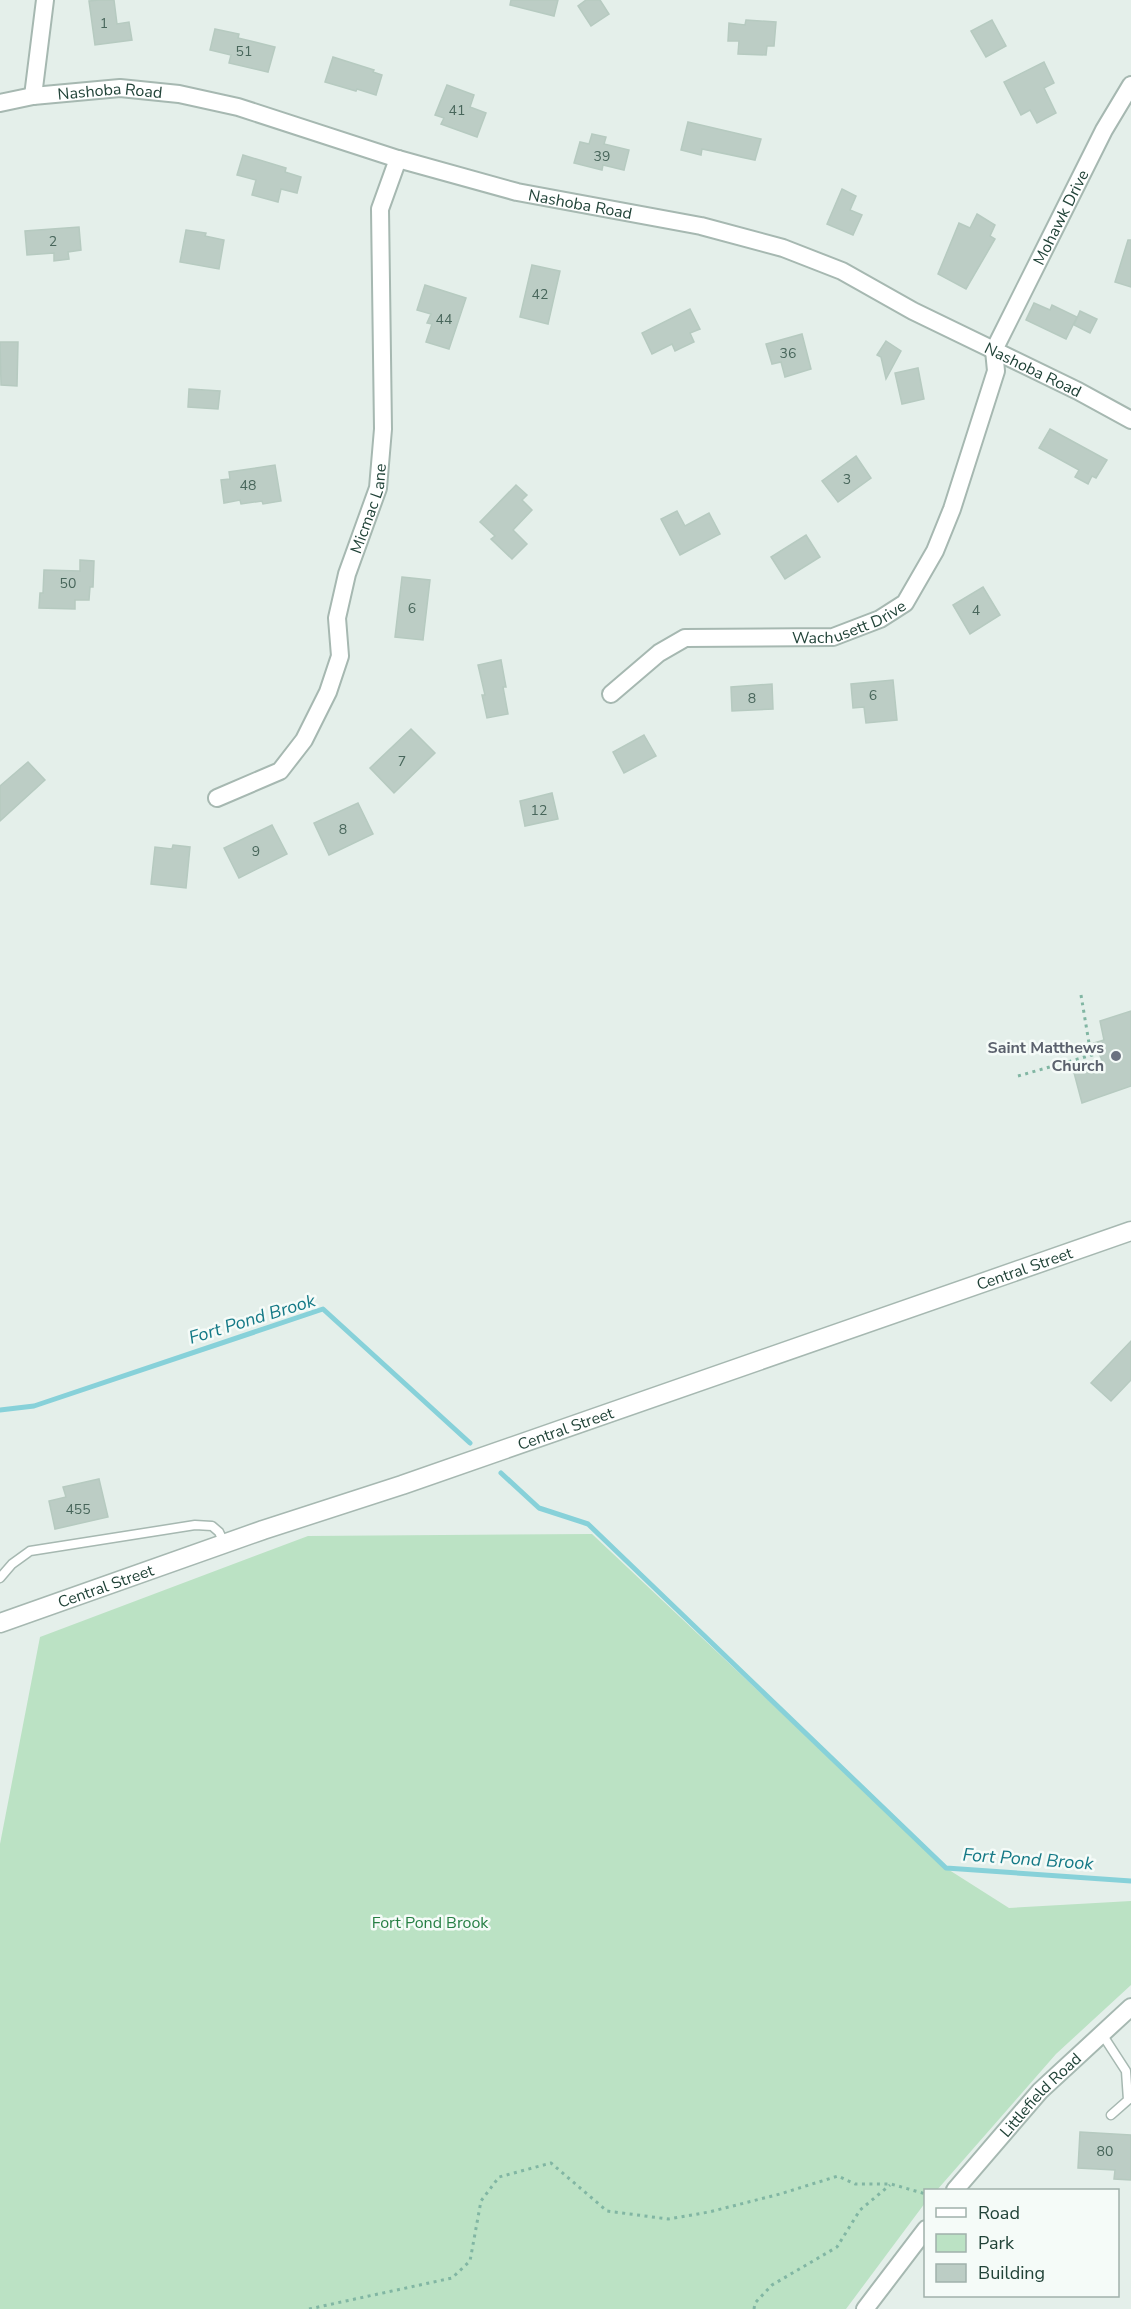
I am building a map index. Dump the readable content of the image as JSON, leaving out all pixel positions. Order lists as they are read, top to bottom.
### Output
{
  "streets": {
    "street": [
      "Nashoba Road",
      "Mohawk Drive",
      "Micmac Lane",
      "Wachusett Drive",
      "Central Street",
      "Littlefield Road"
    ]
  },
  "crossings": [
    ["Nashoba Road", "Mohawk Drive"],
    ["Nashoba Road", "Micmac Lane"],
    ["Nashoba Road", "Wachusett Drive"],
    ["Mohawk Drive", "Wachusett Drive"]
  ],
  "water": ["Fort Pond Brook"],
  "parks": ["Fort Pond Brook"],
  "places": ["Saint Matthews Church"],
  "house_numbers": [
    "1",
    "51",
    "41",
    "39",
    "2",
    "42",
    "44",
    "36",
    "3",
    "48",
    "50",
    "6",
    "4",
    "6",
    "8",
    "7",
    "12",
    "8",
    "9",
    "455",
    "80"
  ],
  "legend": ["Road", "Park", "Building"]
}
